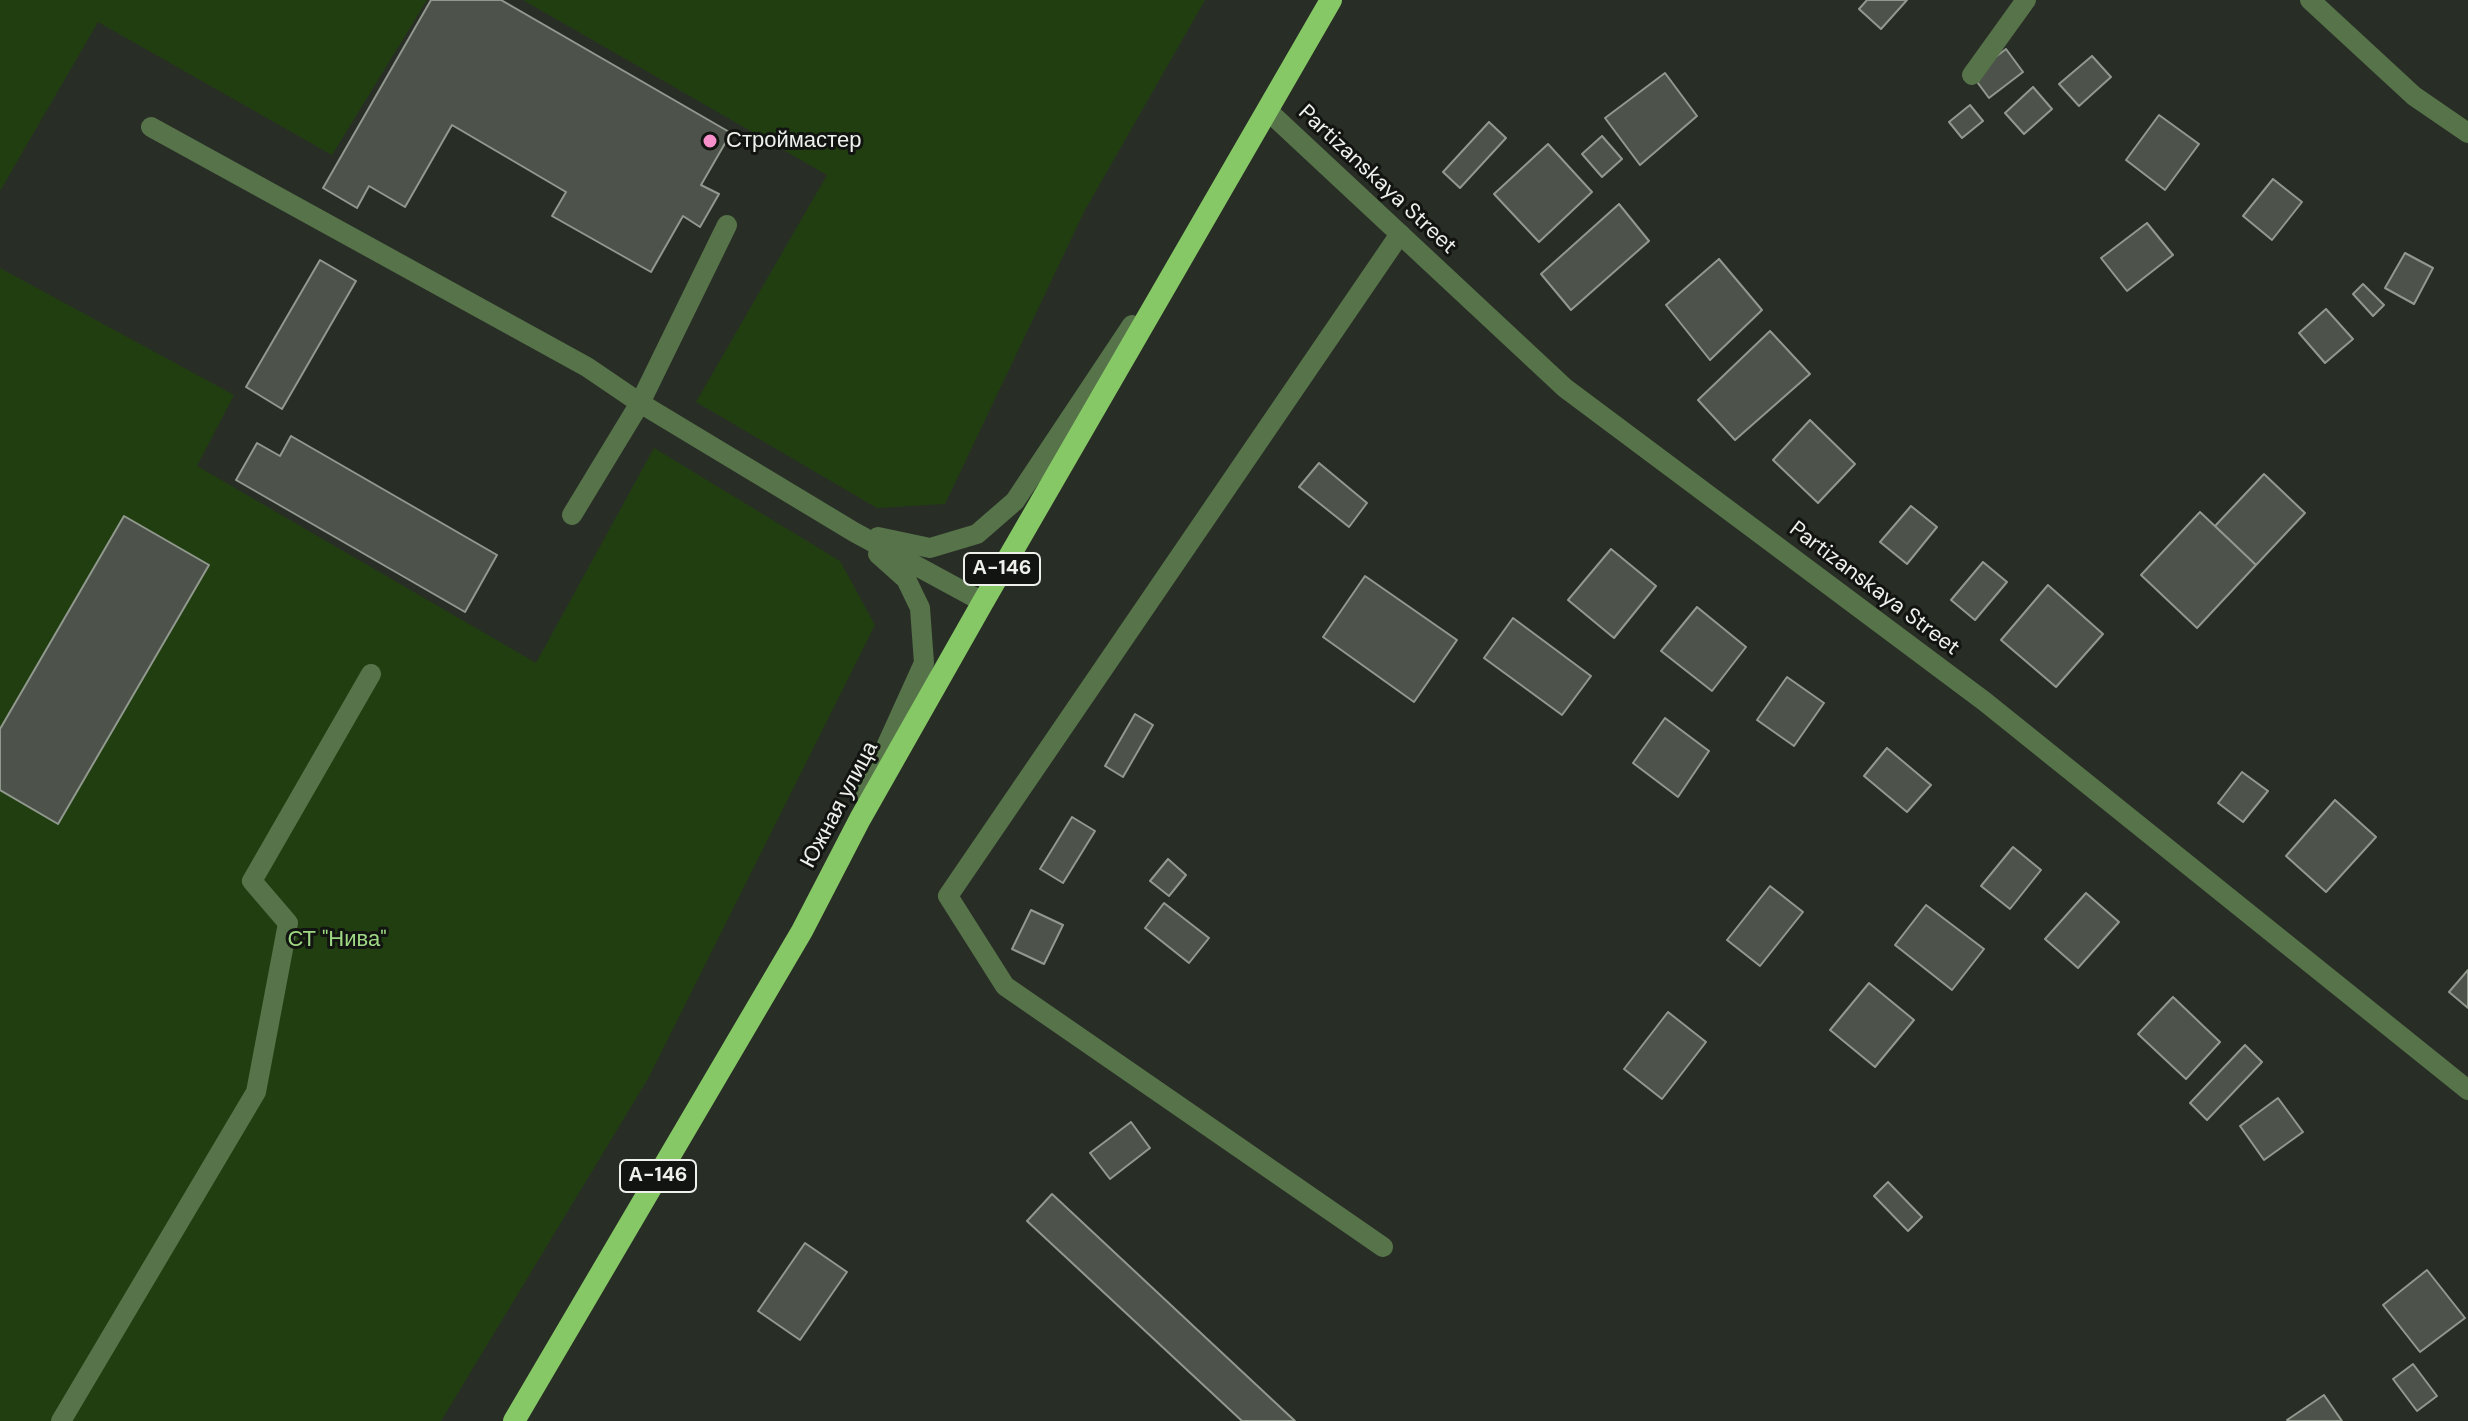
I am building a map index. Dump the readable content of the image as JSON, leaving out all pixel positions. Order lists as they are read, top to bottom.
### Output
{
  "streets": {
    "highway": ["А-146", "Южная улица"],
    "street": ["Partizanskaya Street"]
  },
  "crossings": [
    ["Partizanskaya Street", "А-146"],
    ["А-146", "Южная улица"]
  ],
  "parks": ["СТ \"Нива\""],
  "places": ["Строймастер"]
}
